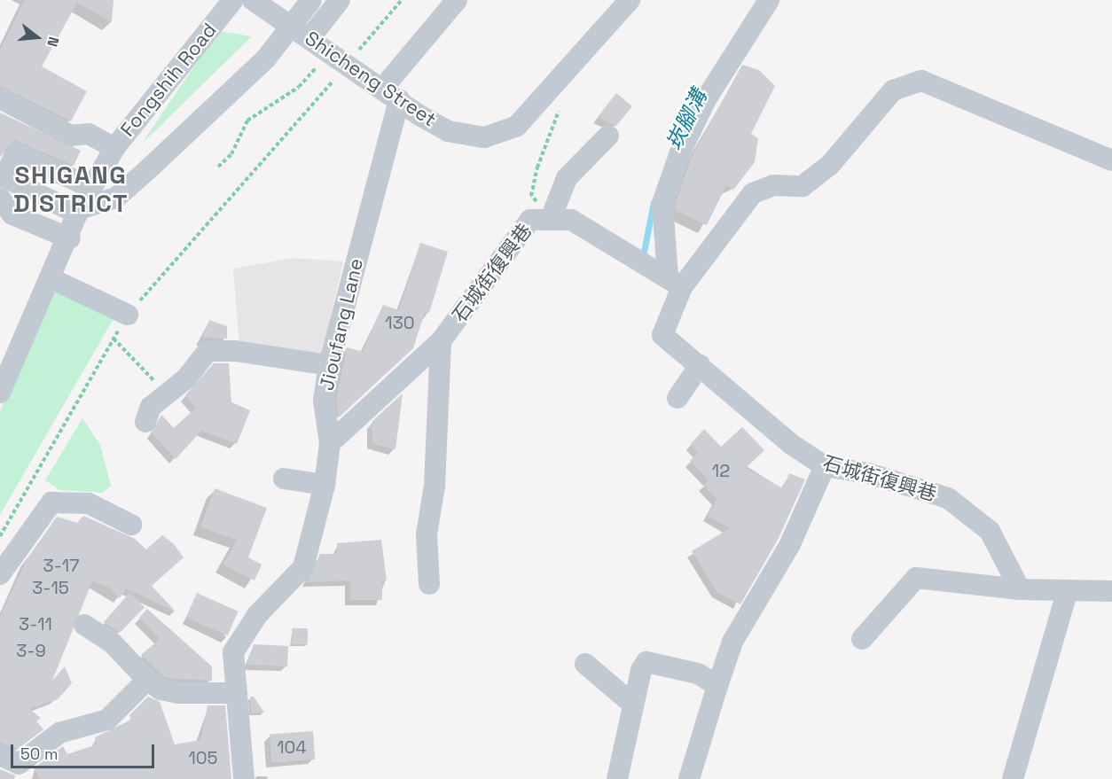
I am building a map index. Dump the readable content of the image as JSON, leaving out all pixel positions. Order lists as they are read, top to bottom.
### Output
{
  "streets": {
    "street": [
      "Shicheng Street",
      "Fongshih Road",
      "石城街復興巷",
      "Jioufang Lane"
    ]
  },
  "crossings": [
    ["Shicheng Street", "Jioufang Lane"],
    ["石城街復興巷", "Jioufang Lane"]
  ],
  "districts": ["SHIGANG DISTRICT"],
  "water": ["崁腳溝"],
  "house_numbers": [
    "130",
    "12",
    "3-17",
    "3-15",
    "3-11",
    "3-9",
    "104",
    "105"
  ],
  "scale_bar": "50 m",
  "north": "right"
}
